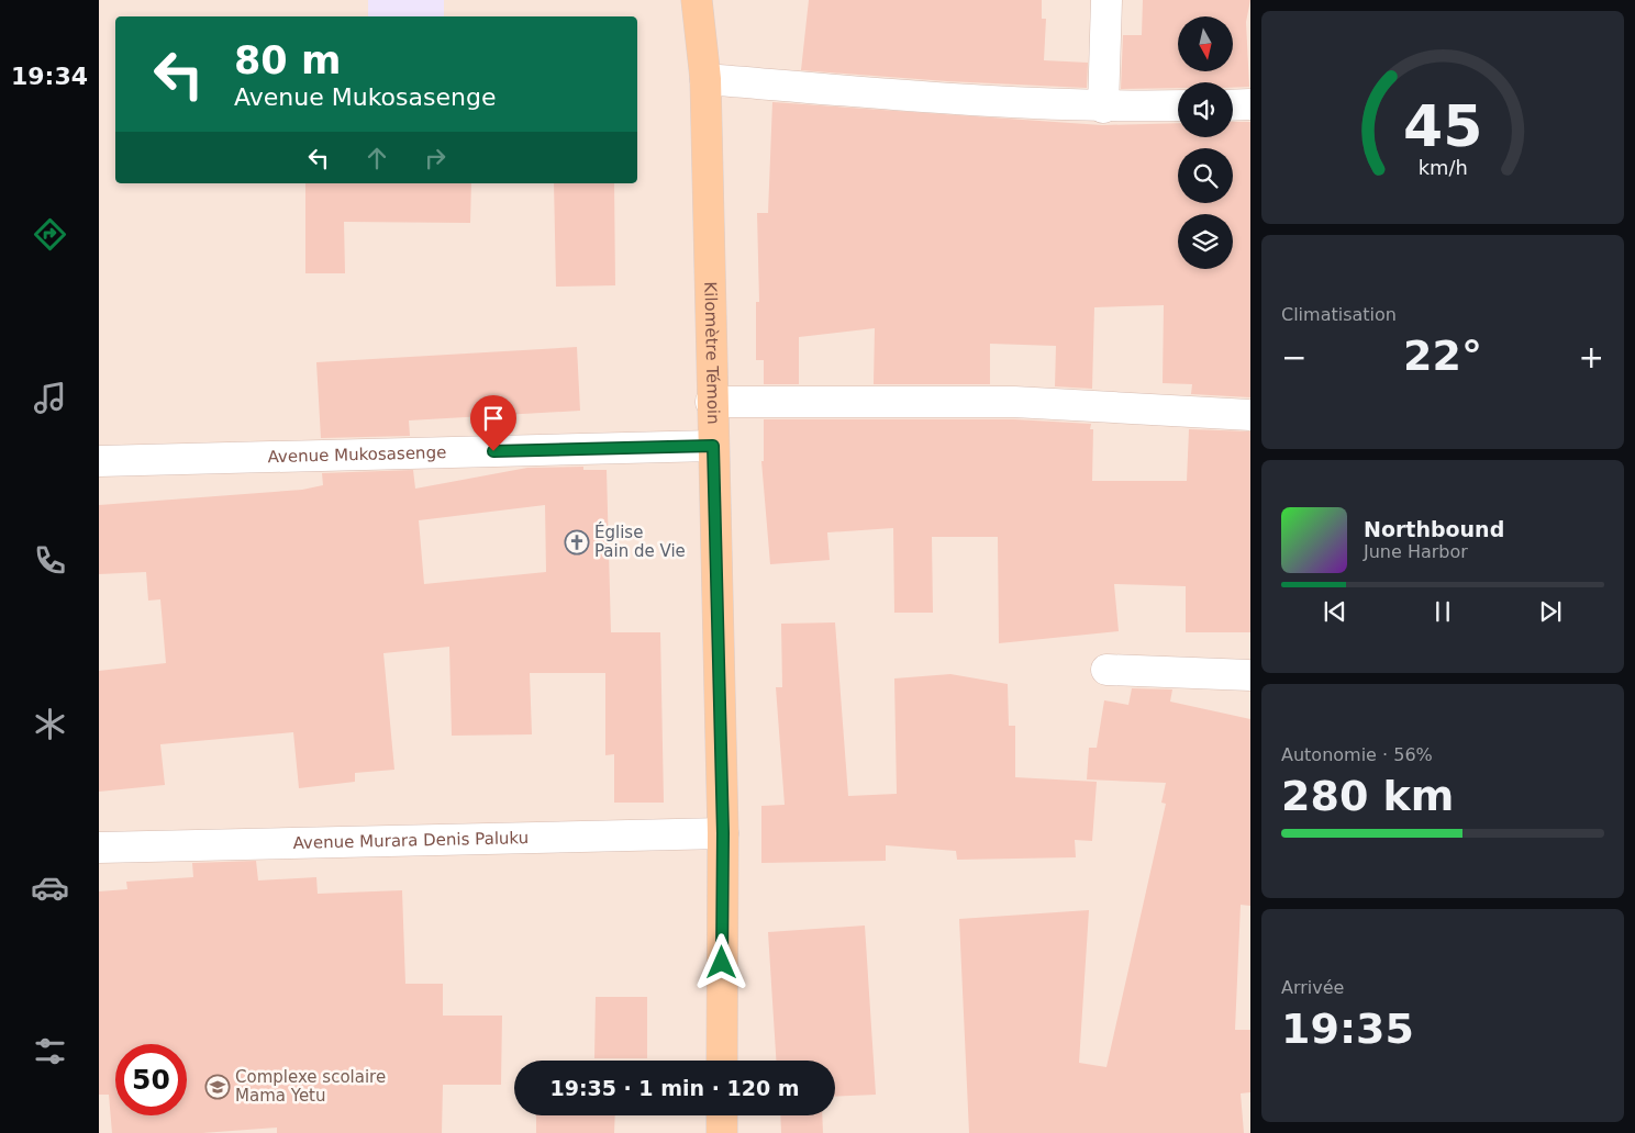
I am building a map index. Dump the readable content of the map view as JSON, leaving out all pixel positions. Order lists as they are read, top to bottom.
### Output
{
  "streets": {
    "main road": ["Kilomètre Témoin"],
    "street": ["Avenue Mukosasenge", "Avenue Murara Denis Paluku"]
  },
  "crossings": [
    ["Kilomètre Témoin", "Avenue Mukosasenge"],
    ["Kilomètre Témoin", "Avenue Murara Denis Paluku"]
  ],
  "places": {
    "church": ["Église Pain de Vie"],
    "school or university": ["Complexe scolaire Mama Yetu"]
  },
  "north": "bottom",
  "page": {
    "tabs": "19:34",
    "turn": ["80 m", "Avenue Mukosasenge"],
    "tile": [
      "Climatisation",
      ["Autonomie · 56%", "280 km"],
      ["Arrivée", "19:35"]
    ],
    "heat": ["−", "22°", "+"],
    "song": ["Northbound", "June Harbor"],
    "limit": "50",
    "trip": "19:35 · 1 min · 120 m",
    "gauge": ["45", "km/h"]
  }
}
